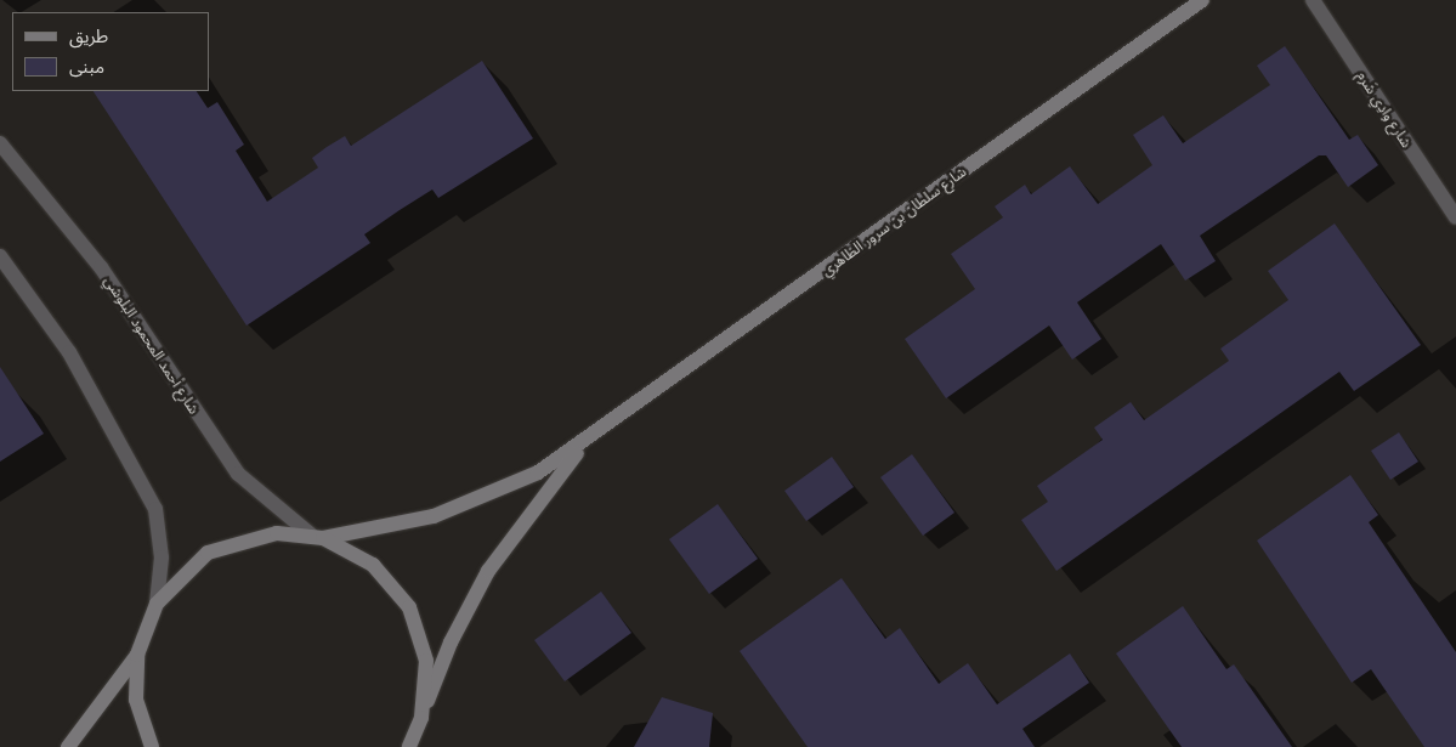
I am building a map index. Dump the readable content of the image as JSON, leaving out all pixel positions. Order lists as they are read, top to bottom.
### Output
{
  "streets": {
    "street": ["شارع وادِي شَرم", "شارع سلطان بن سرور الظاهري", "شارع أحمد المحمود البلوشي"]
  },
  "crossings": [
    ["شارع سلطان بن سرور الظاهري", "شارع أحمد المحمود البلوشي"]
  ],
  "legend": ["طريق", "مبنى"]
}
